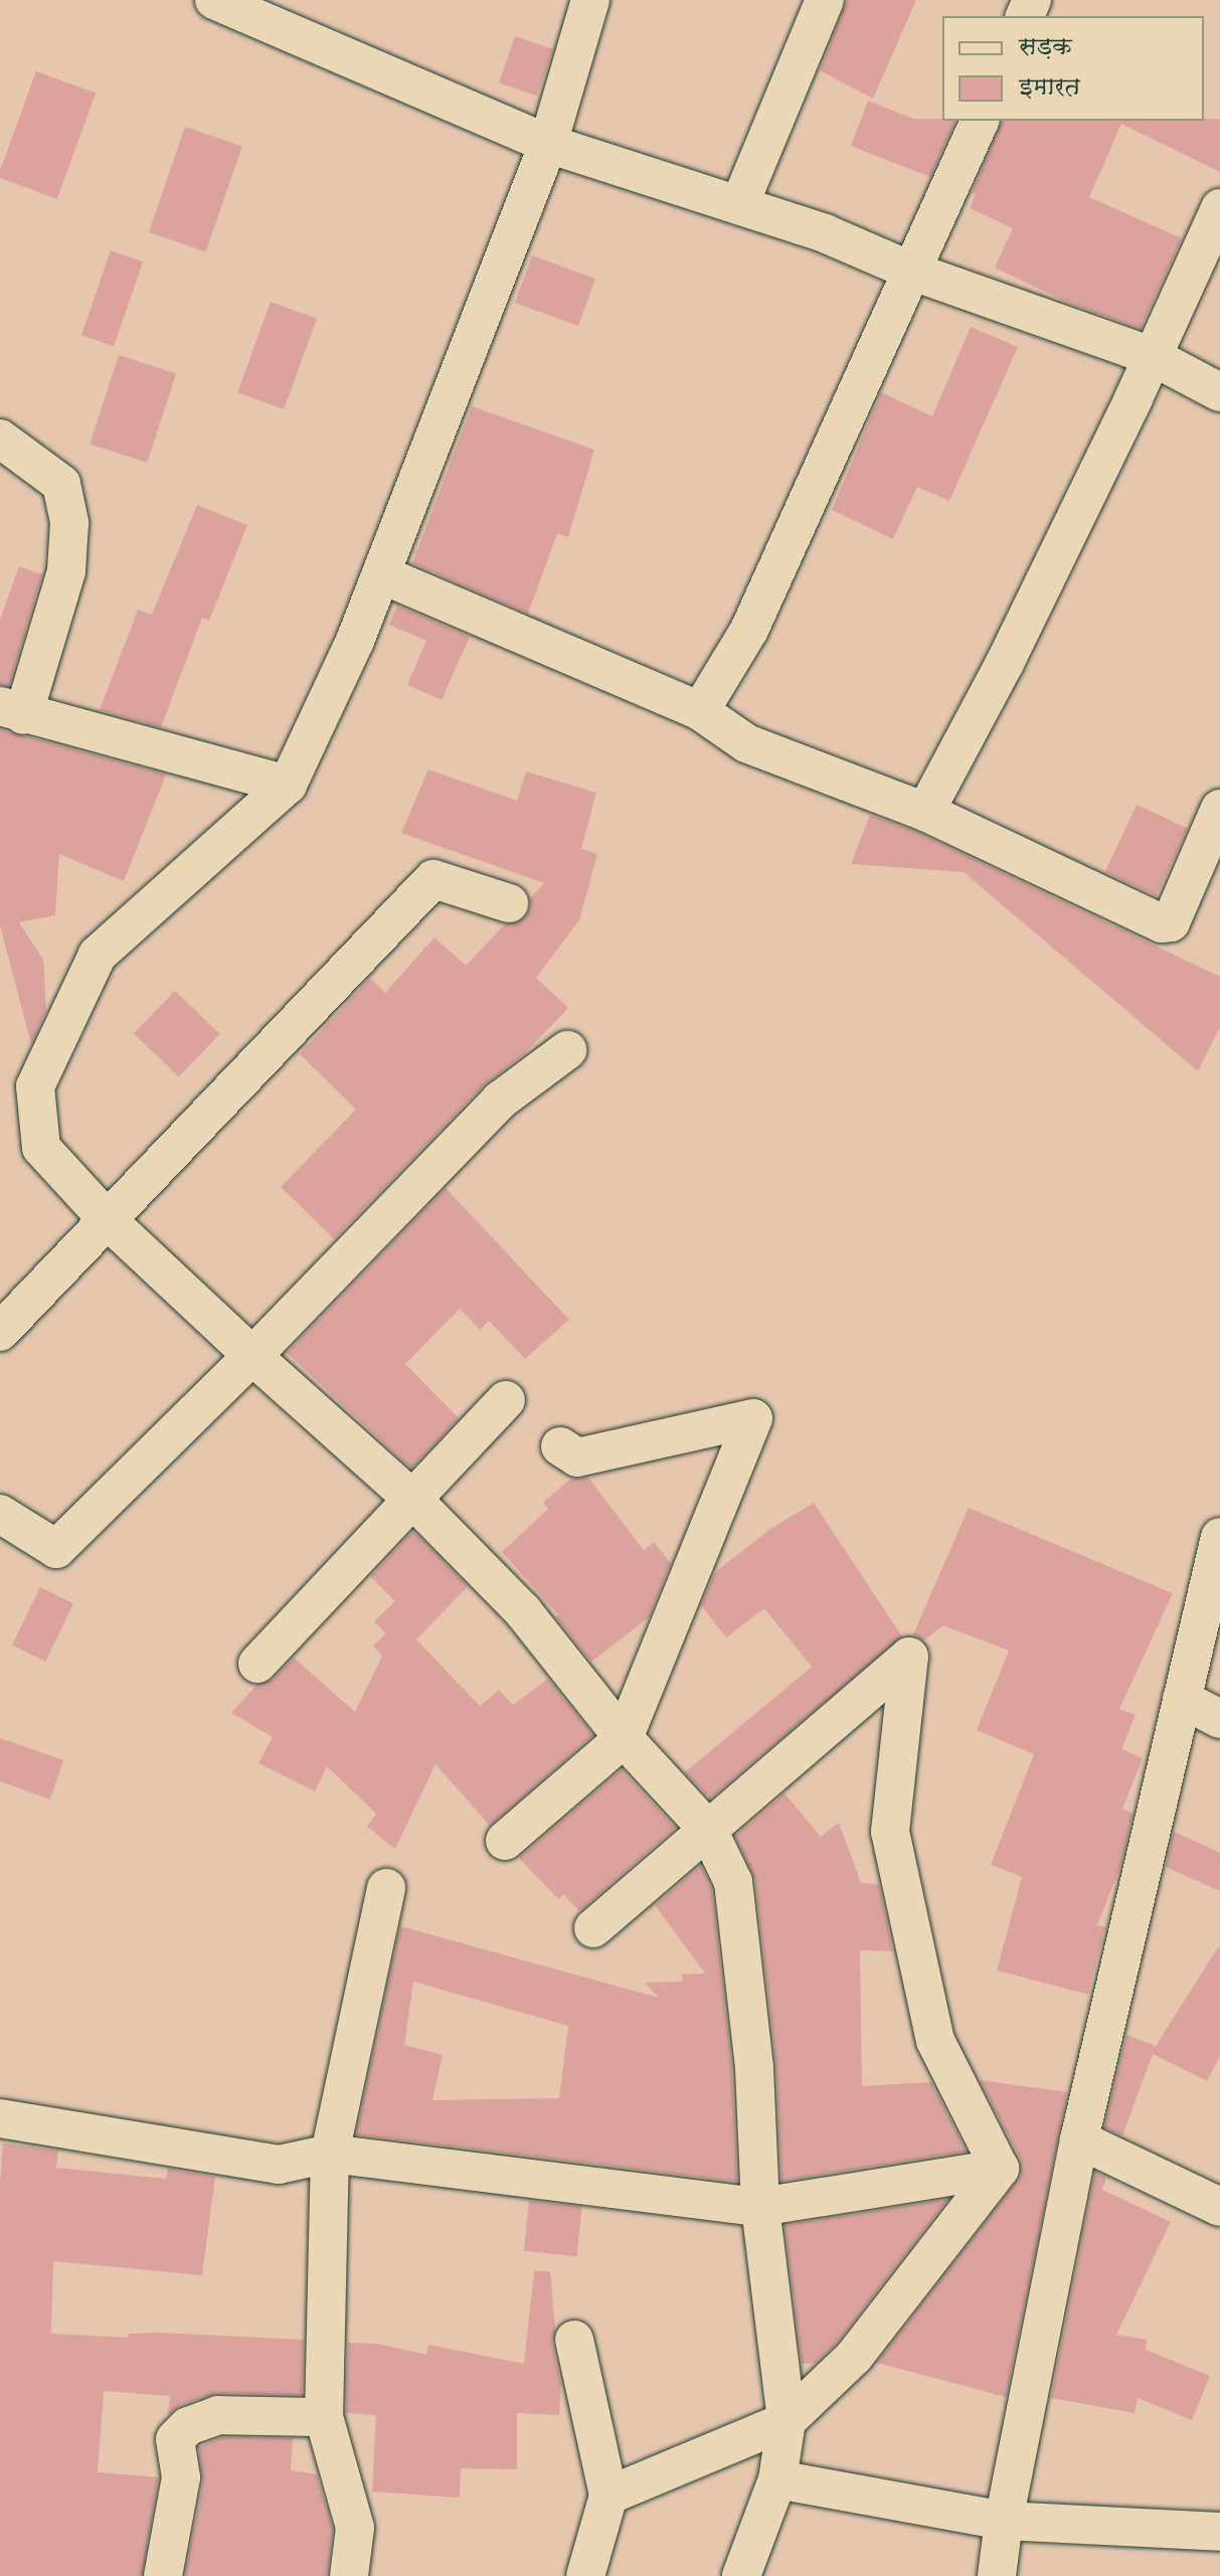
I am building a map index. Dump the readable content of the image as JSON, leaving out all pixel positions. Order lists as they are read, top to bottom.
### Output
{
  "legend": ["सड़क", "इमारत"]
}
